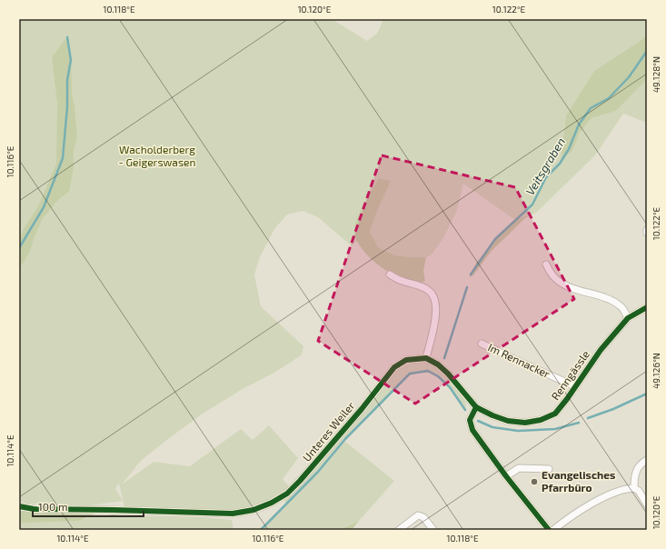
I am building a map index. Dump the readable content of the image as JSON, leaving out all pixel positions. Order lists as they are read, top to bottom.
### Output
{
  "streets": {
    "street": ["Im Rennacker", "Renngässle", "Unteres Weiler"]
  },
  "crossings": [
    ["Im Rennacker", "Renngässle"]
  ],
  "water": ["Veitsgraben"],
  "parks": ["Wacholderberg - Geigerswasen"],
  "places": ["Evangelisches Pfarrbüro"],
  "scale_bar": "100 m",
  "coordinates": [
    "10.118°E",
    "10.120°E",
    "10.122°E",
    "49.128°N",
    "10.116°E",
    "49.126°N",
    "10.114°E"
  ]
}
